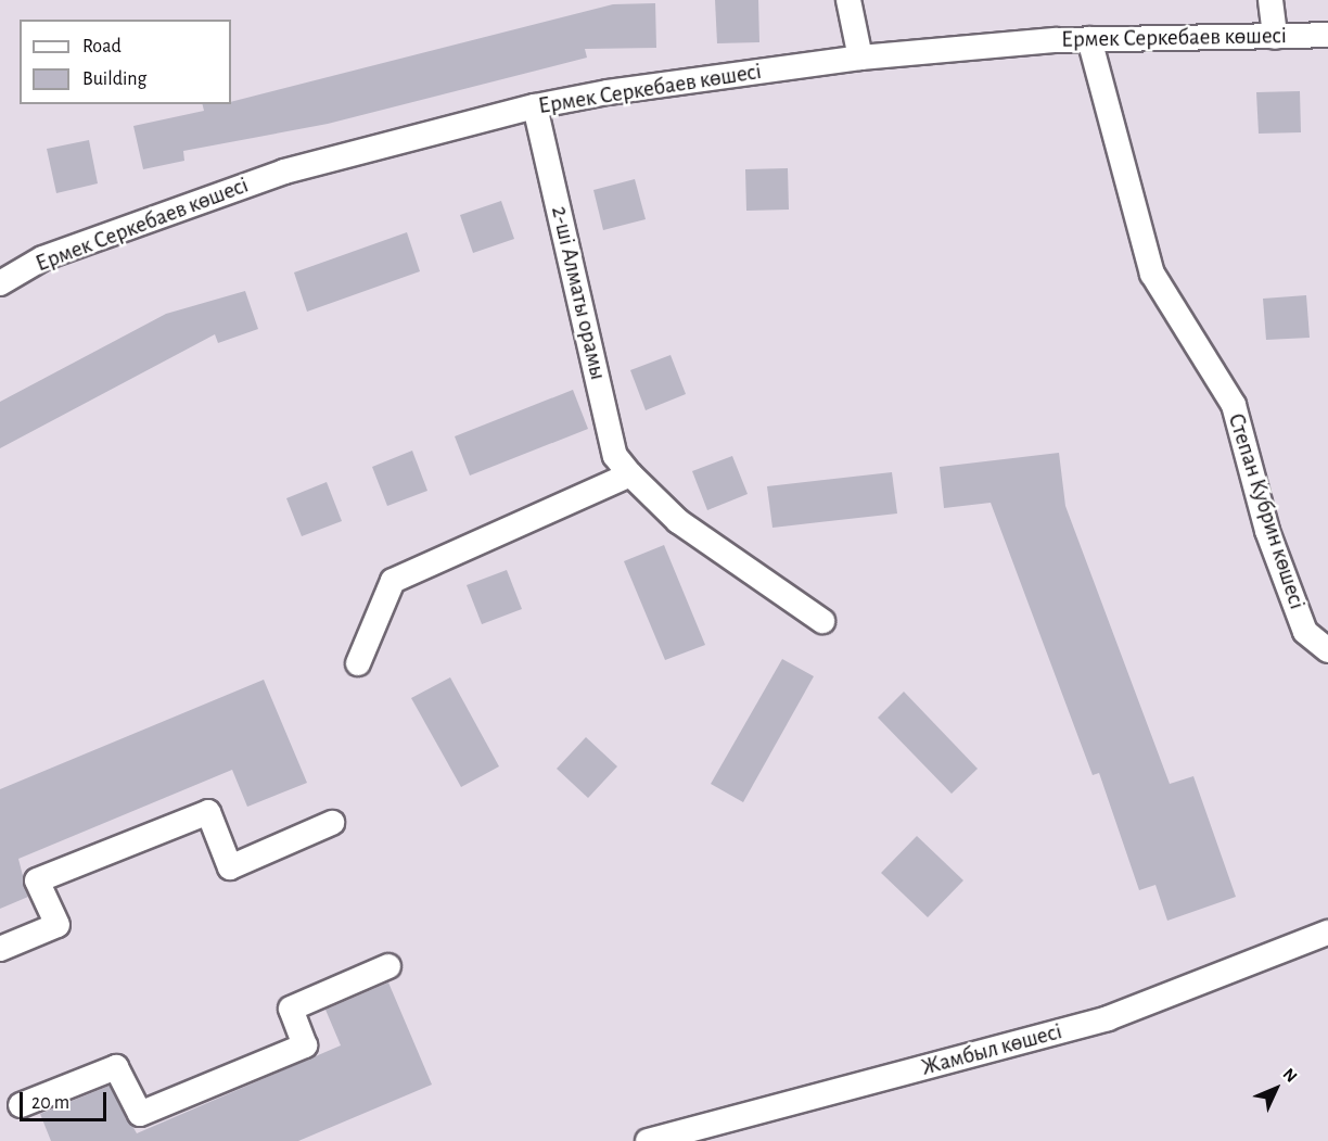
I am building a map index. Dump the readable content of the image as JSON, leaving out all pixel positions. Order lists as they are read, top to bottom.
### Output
{
  "streets": {
    "street": [
      "Ермек Серкебаев көшесі",
      "2-ші Алматы орамы",
      "Степан Кубрин көшесі",
      "Жамбыл көшесі"
    ]
  },
  "crossings": [
    ["Ермек Серкебаев көшесі", "2-ші Алматы орамы"],
    ["Ермек Серкебаев көшесі", "Степан Кубрин көшесі"]
  ],
  "legend": ["Road", "Building"],
  "scale_bar": "20 m",
  "north": "top right"
}
